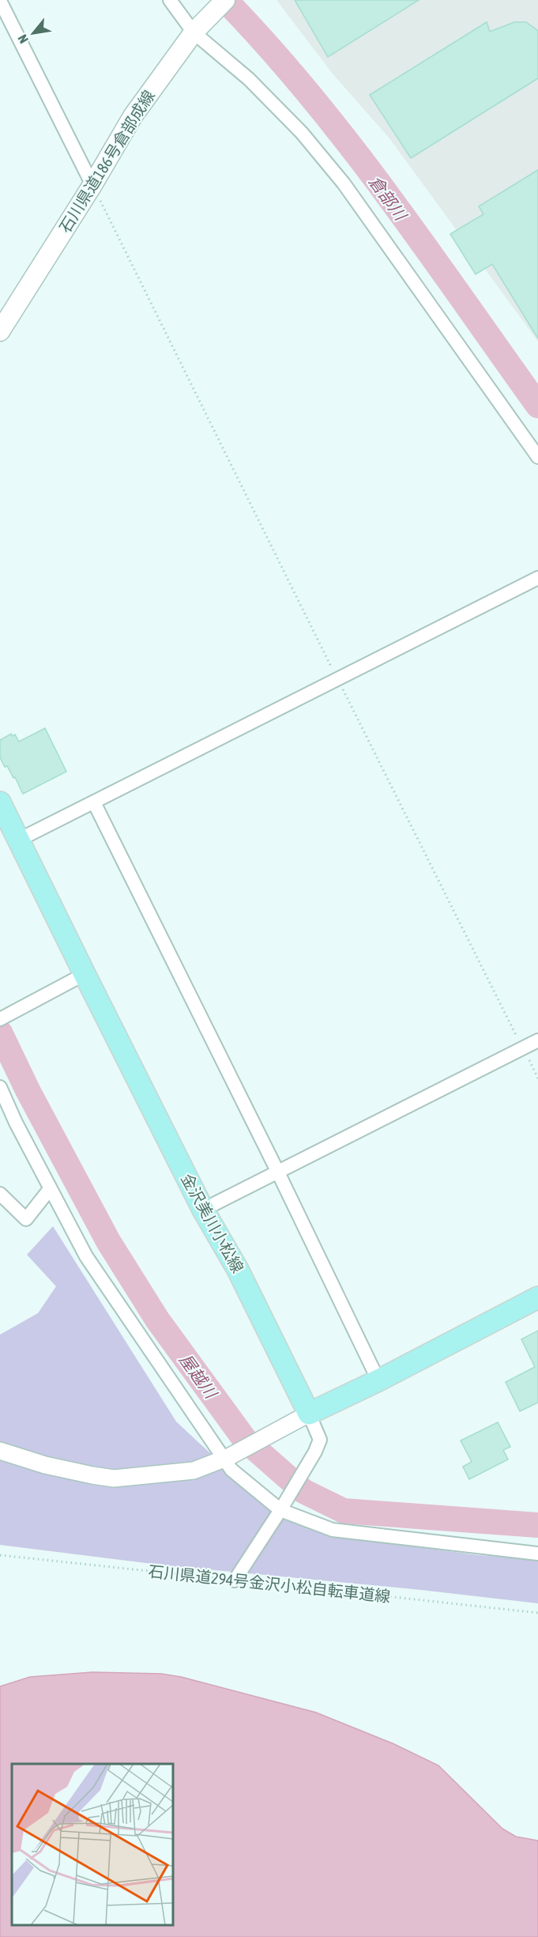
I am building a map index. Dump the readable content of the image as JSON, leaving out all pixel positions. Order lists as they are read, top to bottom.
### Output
{
  "streets": {
    "main road": ["石川県道186号倉部成線", "金沢美川小松線"],
    "path": ["石川県道294号金沢小松自転車道線"]
  },
  "water": ["倉部川", "屋越川"],
  "north": "bottom left"
}
